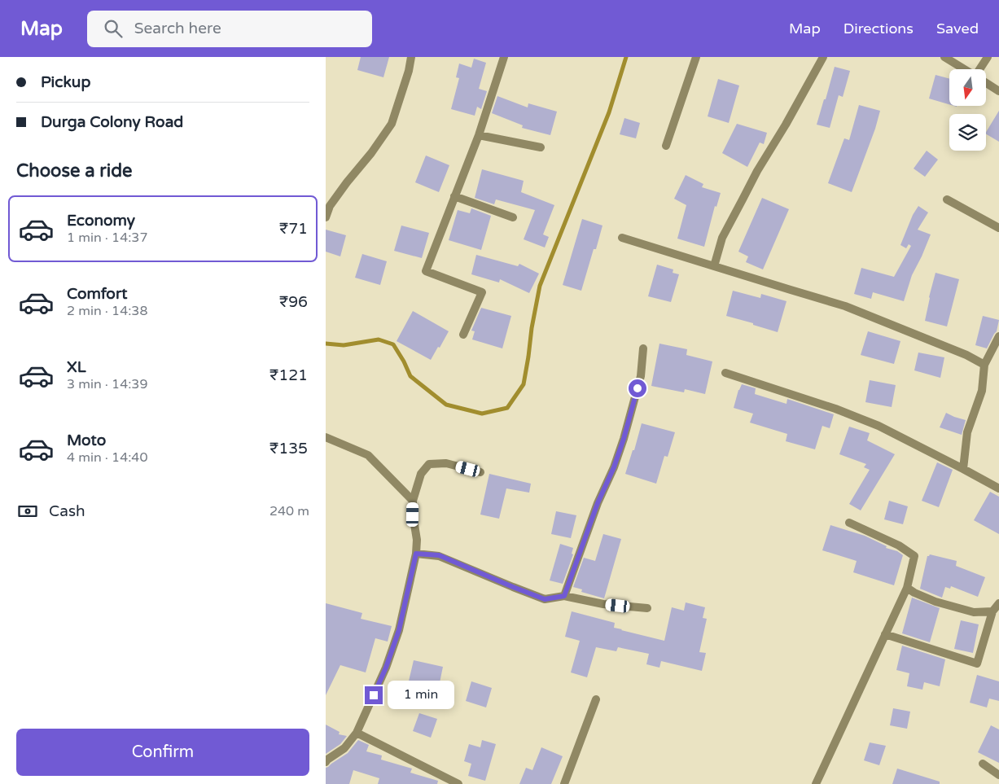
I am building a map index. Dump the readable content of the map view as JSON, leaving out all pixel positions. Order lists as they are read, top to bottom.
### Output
{
  "north": "bottom",
  "page": {
    "header": "Map",
    "search": "Search here",
    "nav": ["Map", "Directions", "Saved"],
    "banner": ["Pickup", "Durga Colony Road"],
    "heading": "Choose a ride",
    "list": [
      {
        "name": "Economy",
        "note": "1 min · 14:37",
        "value": "₹71"
      },
      {
        "name": "Comfort",
        "note": "2 min · 14:38",
        "value": "₹96"
      },
      {
        "name": "XL",
        "note": "3 min · 14:39",
        "value": "₹121"
      },
      {
        "name": "Moto",
        "note": "4 min · 14:40",
        "value": "₹135"
      }
    ],
    "pay": ["Cash", "240 m"],
    "bubble": "1 min",
    "buttons": "Confirm"
  }
}
